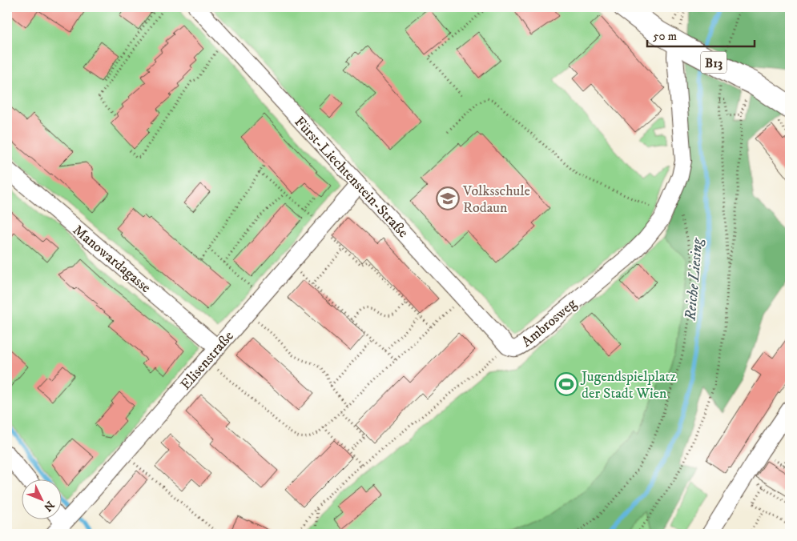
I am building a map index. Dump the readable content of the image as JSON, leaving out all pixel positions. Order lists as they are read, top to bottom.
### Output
{
  "streets": {
    "main road": ["B13"],
    "street": [
      "Fürst-Liechtenstein-Straße",
      "Manowardagasse",
      "Ambrosweg",
      "Elisenstraße"
    ]
  },
  "crossings": [
    ["B13", "Ambrosweg"],
    ["Fürst-Liechtenstein-Straße", "Ambrosweg"],
    ["Fürst-Liechtenstein-Straße", "Elisenstraße"],
    ["Manowardagasse", "Elisenstraße"]
  ],
  "water": ["Reiche Liesing"],
  "places": {
    "school or university": ["Volksschule Rodaun"],
    "sports": ["Jugendspielplatz der Stadt Wien"]
  },
  "scale_bar": "50 m",
  "north": "bottom right"
}
